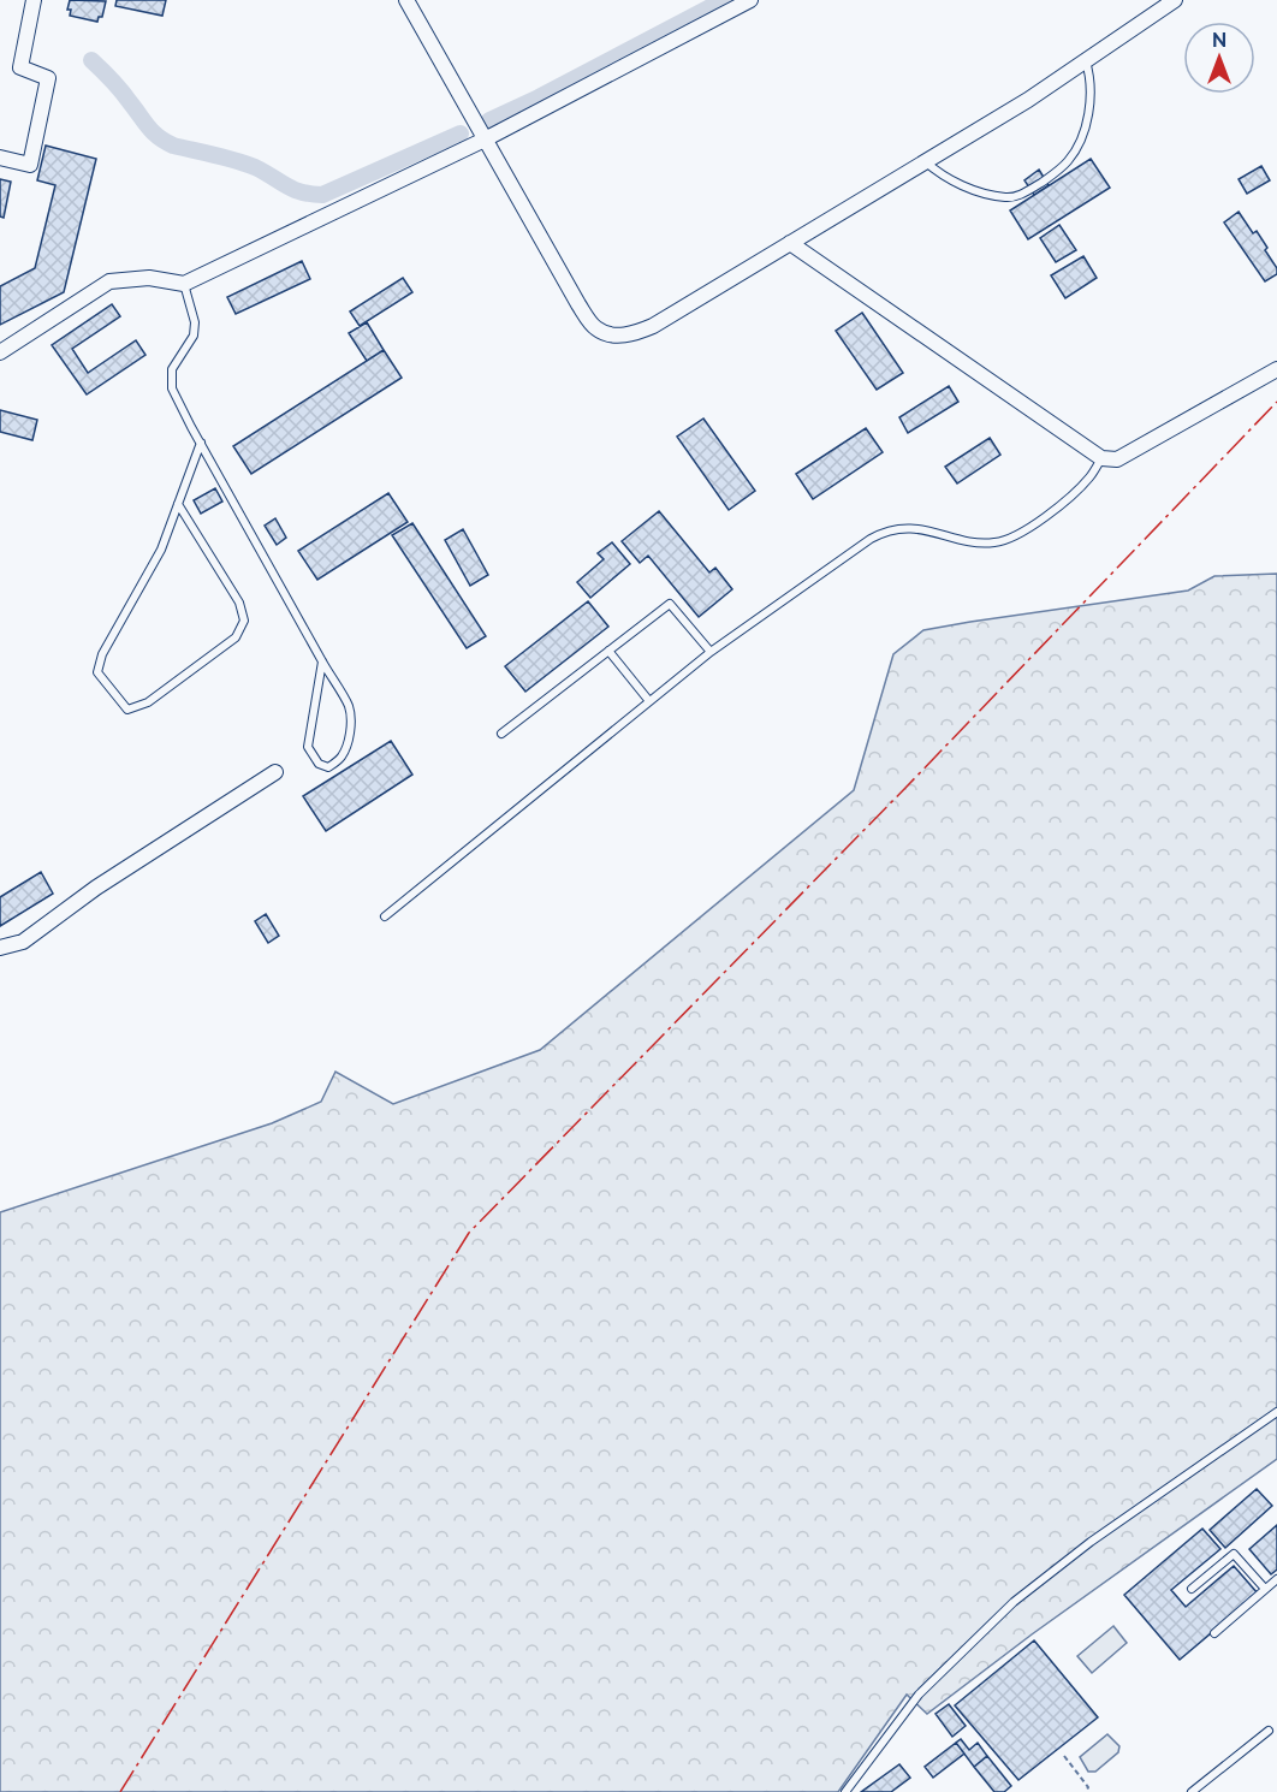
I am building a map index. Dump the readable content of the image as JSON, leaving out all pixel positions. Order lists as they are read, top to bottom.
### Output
{
  "north": "top"
}
